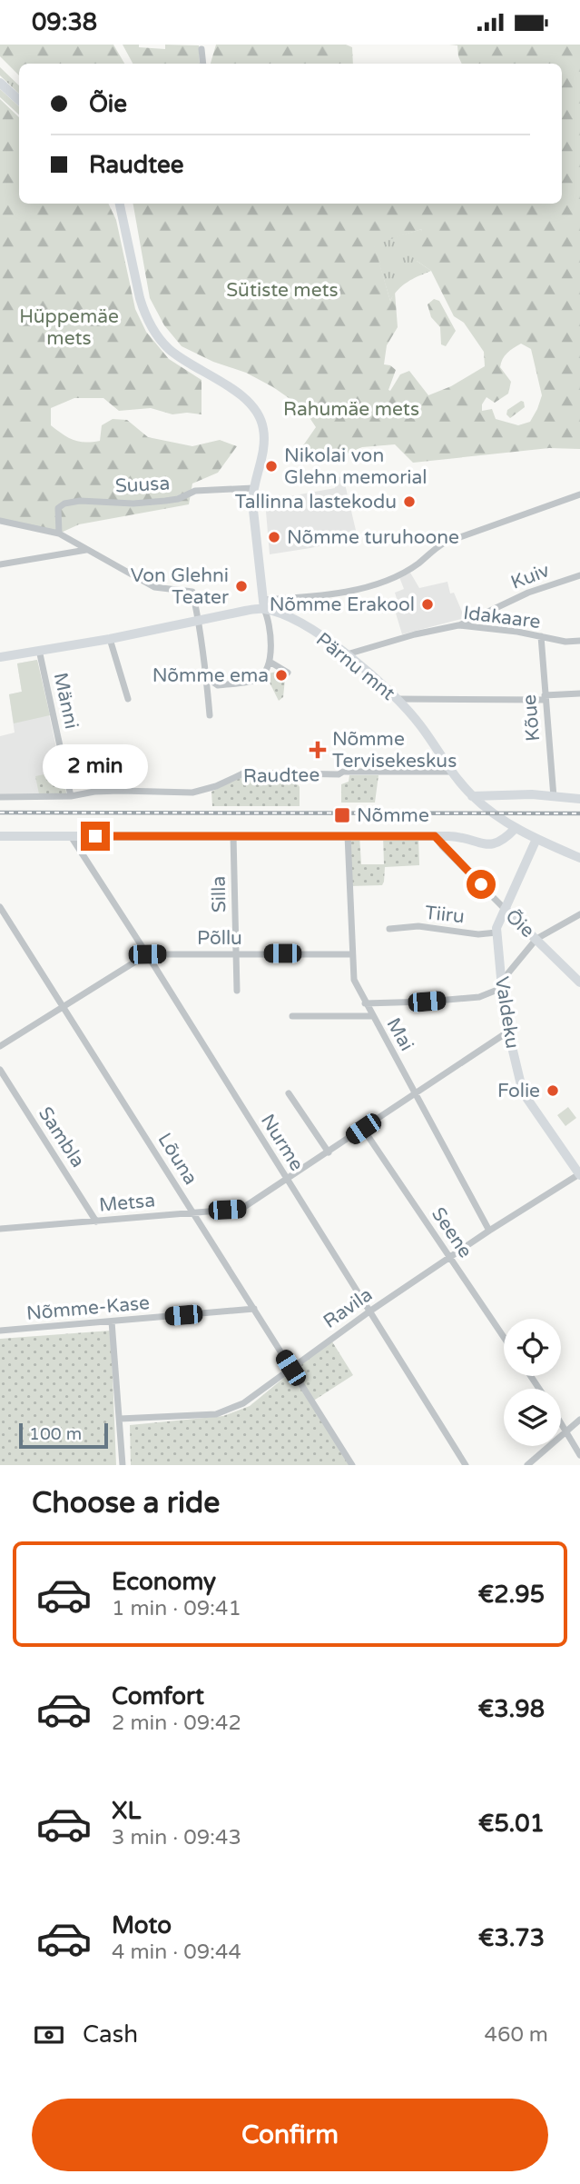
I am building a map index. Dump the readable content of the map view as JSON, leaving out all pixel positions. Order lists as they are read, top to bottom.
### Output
{
  "streets": {
    "main road": ["Pärnu mnt", "Õie", "Valdeku"],
    "street": [
      "Suusa",
      "Kuiv",
      "Idakaare",
      "Männi",
      "Kõue",
      "Raudtee",
      "Silla",
      "Tiiru",
      "Põllu",
      "Mai",
      "Sambla",
      "Nurme",
      "Lõuna",
      "Metsa",
      "Seene",
      "Nõmme-Kase",
      "Ravila"
    ]
  },
  "crossings": [
    ["Kuiv", "Idakaare"],
    ["Idakaare", "Pärnu mnt"],
    ["Idakaare", "Kõue"],
    ["Pärnu mnt", "Raudtee"],
    ["Pärnu mnt", "Valdeku"],
    ["Männi", "Raudtee"],
    ["Silla", "Põllu"],
    ["Tiiru", "Valdeku"],
    ["Õie", "Valdeku"],
    ["Põllu", "Mai"],
    ["Põllu", "Nurme"],
    ["Valdeku", "Metsa"],
    ["Valdeku", "Ravila"],
    ["Mai", "Metsa"],
    ["Mai", "Ravila"],
    ["Sambla", "Metsa"],
    ["Nurme", "Metsa"],
    ["Nurme", "Ravila"],
    ["Lõuna", "Metsa"],
    ["Lõuna", "Nõmme-Kase"],
    ["Lõuna", "Ravila"],
    ["Metsa", "Seene"],
    ["Seene", "Ravila"]
  ],
  "parks": ["Sütiste mets", "Hüppemäe mets", "Rahumäe mets"],
  "places": {
    "other": [
      "Nikolai von Glehn memorial",
      "Tallinna lastekodu",
      "Nõmme turuhoone",
      "Von Glehni Teater",
      "Nõmme Erakool",
      "Nõmme ema",
      "Folie"
    ],
    "health": ["Nõmme Tervisekeskus"],
    "transit": ["Nõmme"]
  },
  "scale_bar": "100 m",
  "page": {
    "status": "09:38",
    "banner": ["Õie", "Raudtee"],
    "bubble": "2 min",
    "scale": "100 m",
    "heading": "Choose a ride",
    "list": [
      {
        "name": "Economy",
        "note": "1 min · 09:41",
        "value": "€2.95"
      },
      {
        "name": "Comfort",
        "note": "2 min · 09:42",
        "value": "€3.98"
      },
      {
        "name": "XL",
        "note": "3 min · 09:43",
        "value": "€5.01"
      },
      {
        "name": "Moto",
        "note": "4 min · 09:44",
        "value": "€3.73"
      }
    ],
    "pay": ["Cash", "460 m"],
    "buttons": "Confirm"
  }
}
